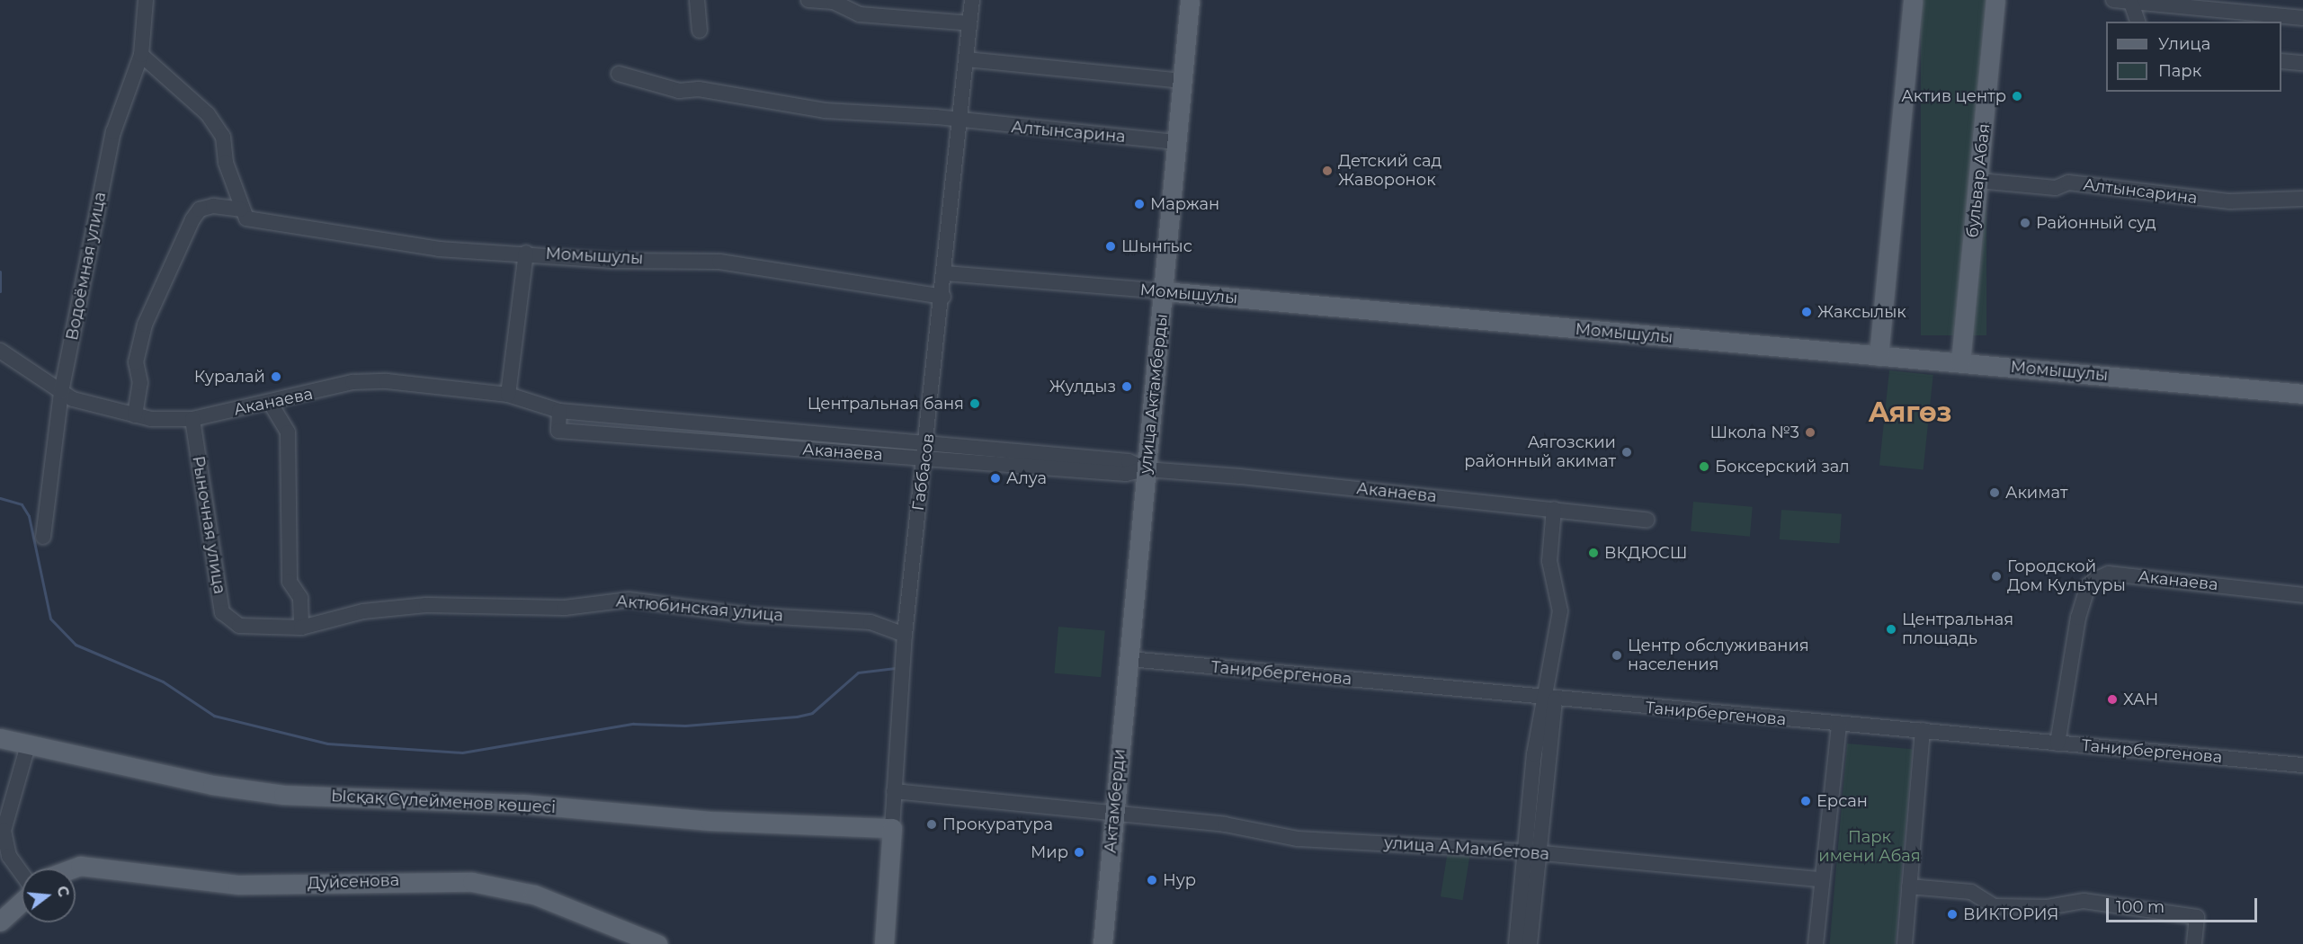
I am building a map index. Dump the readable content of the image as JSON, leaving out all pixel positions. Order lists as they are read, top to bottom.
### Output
{
  "streets": {
    "main road": [
      "бульвар Абая",
      "Момышулы",
      "улица Актамберды",
      "Габбасов",
      "Актамберди",
      "Ысқақ Сүлейменов көшесі",
      "Дуйсенова"
    ],
    "street": [
      "Алтынсарина",
      "Водоёмная улица",
      "Аканаева",
      "Рыночная улица",
      "Актюбинская улица",
      "Танирбергенова",
      "улица А.Мамбетова"
    ]
  },
  "crossings": [
    ["Алтынсарина", "бульвар Абая"],
    ["Алтынсарина", "улица Актамберды"],
    ["Алтынсарина", "Габбасов"],
    ["бульвар Абая", "Момышулы"],
    ["Момышулы", "улица Актамберды"],
    ["Момышулы", "Аканаева"],
    ["Момышулы", "Габбасов"],
    ["Водоёмная улица", "Аканаева"],
    ["улица Актамберды", "Аканаева"],
    ["улица Актамберды", "Танирбергенова"],
    ["улица Актамберды", "Актамберди"],
    ["Аканаева", "Габбасов"],
    ["Аканаева", "Рыночная улица"],
    ["Аканаева", "Танирбергенова"],
    ["Габбасов", "Актюбинская улица"],
    ["Габбасов", "Ысқақ Сүлейменов көшесі"],
    ["Габбасов", "улица А.Мамбетова"],
    ["Рыночная улица", "Актюбинская улица"],
    ["Танирбергенова", "Актамберди"],
    ["Актамберди", "улица А.Мамбетова"]
  ],
  "districts": ["Аягөз"],
  "parks": ["Парк имени Абая"],
  "places": [
    "Актив центр",
    "Детский сад Жаворонок",
    "Маржан",
    "Районный суд",
    "Шынгыс",
    "Жаксылык",
    "Куралай",
    "Жулдыз",
    "Центральная баня",
    "Школа №3",
    "Аягозскии районный акимат",
    "Боксерский зал",
    "Алуа",
    "Акимат",
    "ВКДЮСШ",
    "Городской Дом Культуры",
    "Центральная площадь",
    "Центр обслуживания населения",
    "ХАН",
    "Ерсан",
    "Прокуратура",
    "Мир",
    "Нур",
    "ВИКТОРИЯ"
  ],
  "legend": ["Улица", "Парк"],
  "scale_bar": "100 m",
  "north": "right"
}
